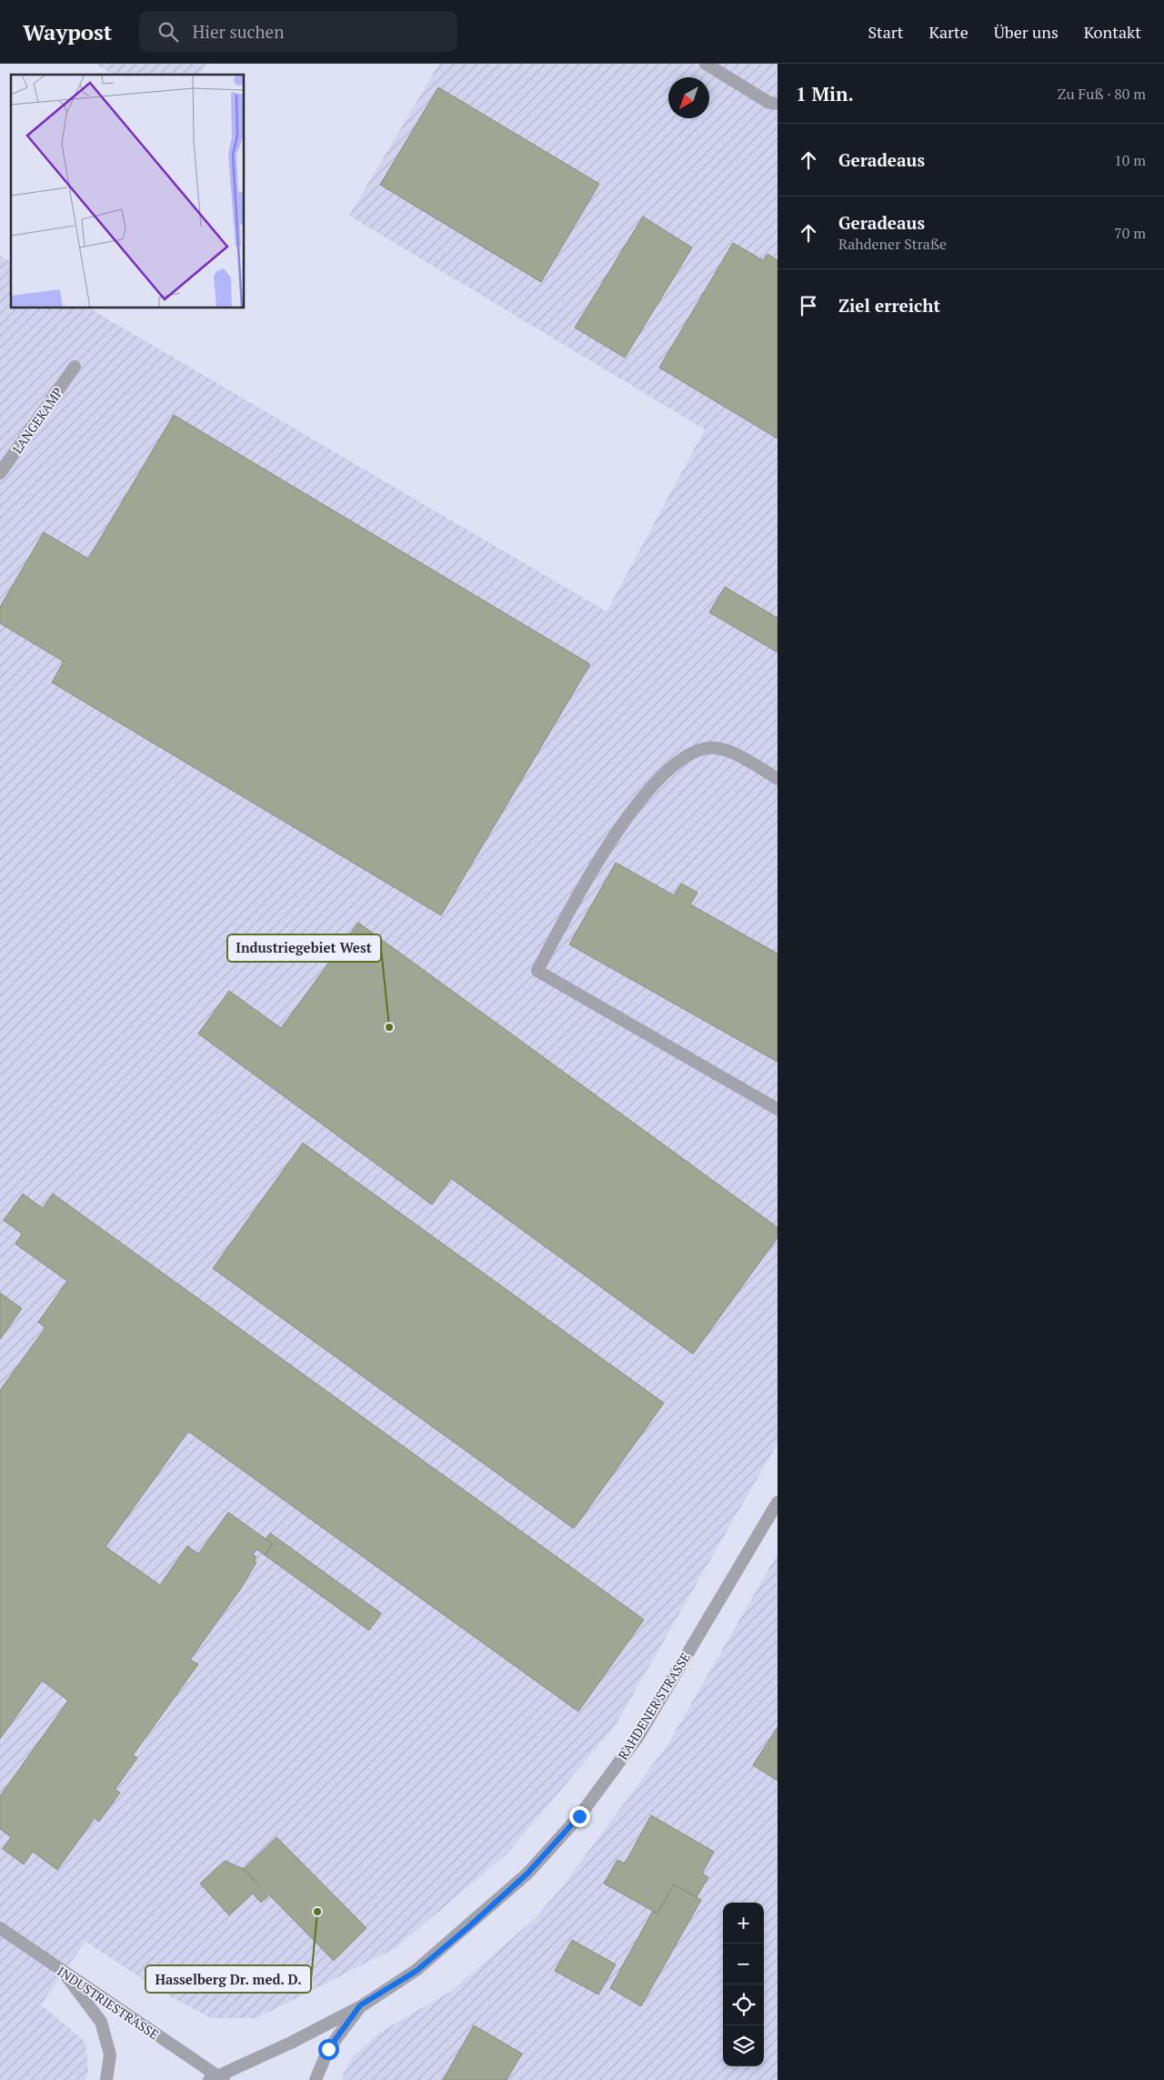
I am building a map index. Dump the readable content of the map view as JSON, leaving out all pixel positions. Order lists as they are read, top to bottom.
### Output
{
  "streets": {
    "street": ["LANGEKAMP", "RAHDENER STRASSE", "INDUSTRIESTRASSE"]
  },
  "crossings": [
    ["RAHDENER STRASSE", "INDUSTRIESTRASSE"]
  ],
  "places": ["Industriegebiet West", "Hasselberg Dr. med. D."],
  "north": "bottom left",
  "page": {
    "header": "Waypost",
    "search": "Hier suchen",
    "nav": [
      "Start",
      "Karte",
      "Über uns",
      "Kontakt"
    ],
    "heading": ["1 Min.", "Zu Fuß · 80 m"],
    "list": [
      ["Geradeaus", "10 m"],
      ["Geradeaus", "Rahdener Straße", "70 m"],
      "Ziel erreicht"
    ],
    "map_buttons": ["+", "−"]
  }
}
